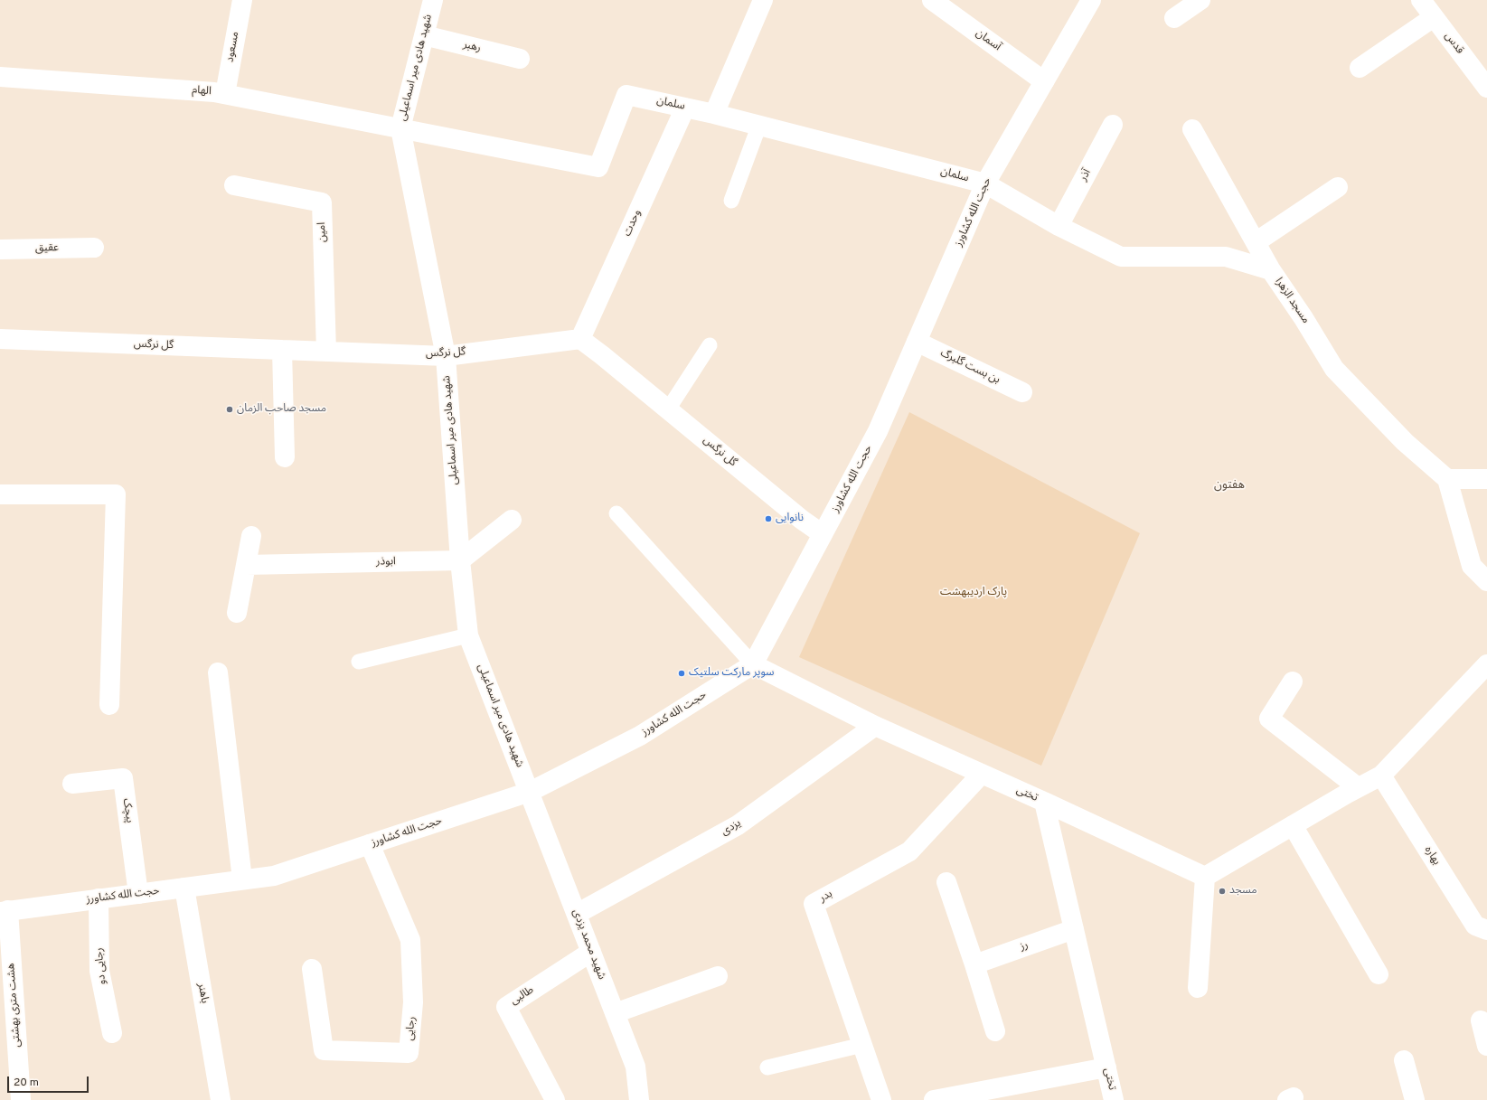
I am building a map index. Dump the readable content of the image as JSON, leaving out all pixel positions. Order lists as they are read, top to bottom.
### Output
{
  "streets": {
    "street": [
      "آسمان",
      "قدس",
      "مسعود",
      "رهبر",
      "شهید هادی میر اسماعیلی",
      "الهام",
      "سلمان",
      "آذر",
      "حجت الله کشاورز",
      "وحدت",
      "امین",
      "عقیق",
      "مسجد الزهرا",
      "گل نرگس",
      "بن بست گلبرگ",
      "ابوذر",
      "تختی",
      "پیچک",
      "یزدی",
      "بهاره",
      "بدر",
      "شهید محمد یزدی",
      "رز",
      "رجایی دو",
      "باهنر",
      "طالبی",
      "هشت متری بهشتی",
      "رجایی"
    ]
  },
  "crossings": [
    ["آسمان", "حجت الله کشاورز"],
    ["مسعود", "الهام"],
    ["رهبر", "شهید هادی میر اسماعیلی"],
    ["شهید هادی میر اسماعیلی", "الهام"],
    ["شهید هادی میر اسماعیلی", "سلمان"],
    ["شهید هادی میر اسماعیلی", "حجت الله کشاورز"],
    ["شهید هادی میر اسماعیلی", "گل نرگس"],
    ["شهید هادی میر اسماعیلی", "ابوذر"],
    ["شهید هادی میر اسماعیلی", "شهید محمد یزدی"],
    ["الهام", "سلمان"],
    ["سلمان", "حجت الله کشاورز"],
    ["سلمان", "وحدت"],
    ["سلمان", "مسجد الزهرا"],
    ["آذر", "مسجد الزهرا"],
    ["حجت الله کشاورز", "مسجد الزهرا"],
    ["حجت الله کشاورز", "گل نرگس"],
    ["حجت الله کشاورز", "بن بست گلبرگ"],
    ["حجت الله کشاورز", "تختی"],
    ["حجت الله کشاورز", "پیچک"],
    ["حجت الله کشاورز", "شهید محمد یزدی"],
    ["حجت الله کشاورز", "رجایی دو"],
    ["حجت الله کشاورز", "باهنر"],
    ["حجت الله کشاورز", "هشت متری بهشتی"],
    ["حجت الله کشاورز", "رجایی"],
    ["وحدت", "گل نرگس"],
    ["امین", "گل نرگس"],
    ["تختی", "یزدی"],
    ["تختی", "بدر"],
    ["تختی", "رز"],
    ["یزدی", "شهید محمد یزدی"],
    ["شهید محمد یزدی", "طالبی"]
  ],
  "districts": ["هفتون"],
  "parks": ["پارک اردیبهشت"],
  "places": [
    "مسجد صاحب الزمان",
    "نانوایی",
    "سوپر مارکت سلتیک",
    "مسجد"
  ],
  "scale_bar": "20 m"
}
